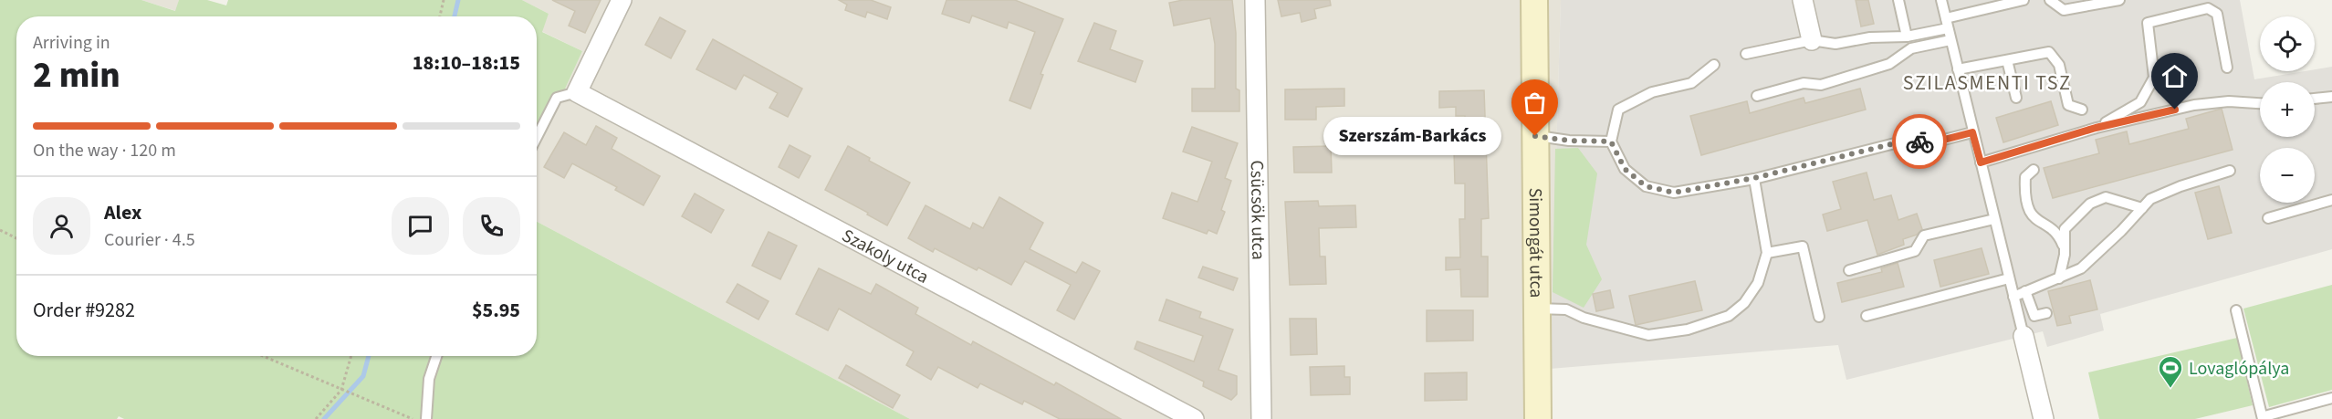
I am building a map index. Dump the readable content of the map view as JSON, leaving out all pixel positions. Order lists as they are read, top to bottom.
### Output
{
  "streets": {
    "main road": ["Simongát utca"],
    "street": ["Csücsök utca", "Szakoly utca"]
  },
  "districts": ["SZILASMENTI TSZ"],
  "places": {
    "other": ["Szerszám-Barkács"],
    "sports": ["Lovaglópálya"]
  },
  "page": {
    "map_buttons": ["+", "−"],
    "heading": ["2 min", "Arriving in", "18:10–18:15"],
    "panel": [
      "Alex",
      "Courier · 4.5",
      "Order #9282",
      "$5.95"
    ],
    "bar": "On the way · 120 m",
    "bubble": "Szerszám-Barkács"
  }
}
